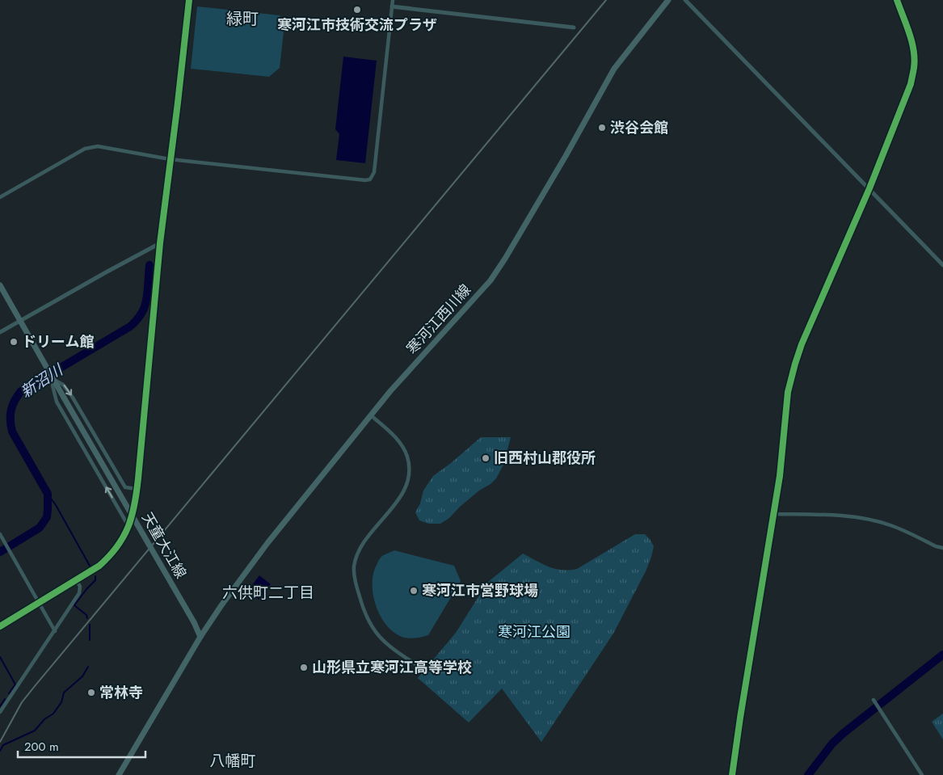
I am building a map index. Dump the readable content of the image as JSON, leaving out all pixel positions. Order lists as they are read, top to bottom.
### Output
{
  "streets": {
    "main road": ["寒河江西川線", "天童大江線"]
  },
  "crossings": [
    ["寒河江西川線", "天童大江線"]
  ],
  "districts": ["緑町", "六供町二丁目", "八幡町"],
  "water": ["新沼川"],
  "parks": ["寒河江公園"],
  "places": [
    "寒河江市技術交流プラザ",
    "渋谷会館",
    "ドリーム館",
    "旧西村山郡役所",
    "寒河江市営野球場",
    "山形県立寒河江高等学校",
    "常林寺"
  ],
  "scale_bar": "200 m"
}
